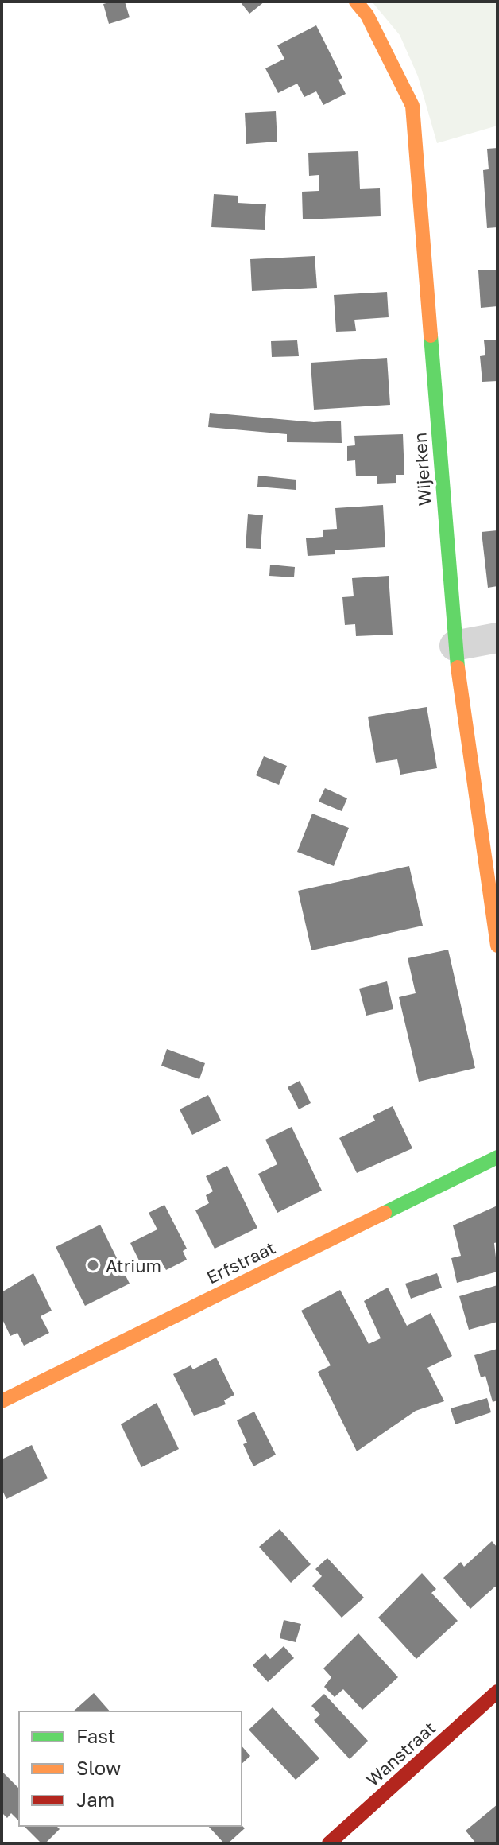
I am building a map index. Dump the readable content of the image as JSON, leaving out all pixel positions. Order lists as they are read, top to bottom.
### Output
{
  "streets": {
    "street": ["Wijerken", "Erfstraat", "Wanstraat"]
  },
  "places": ["Atrium"],
  "legend": ["Fast", "Slow", "Jam"]
}
